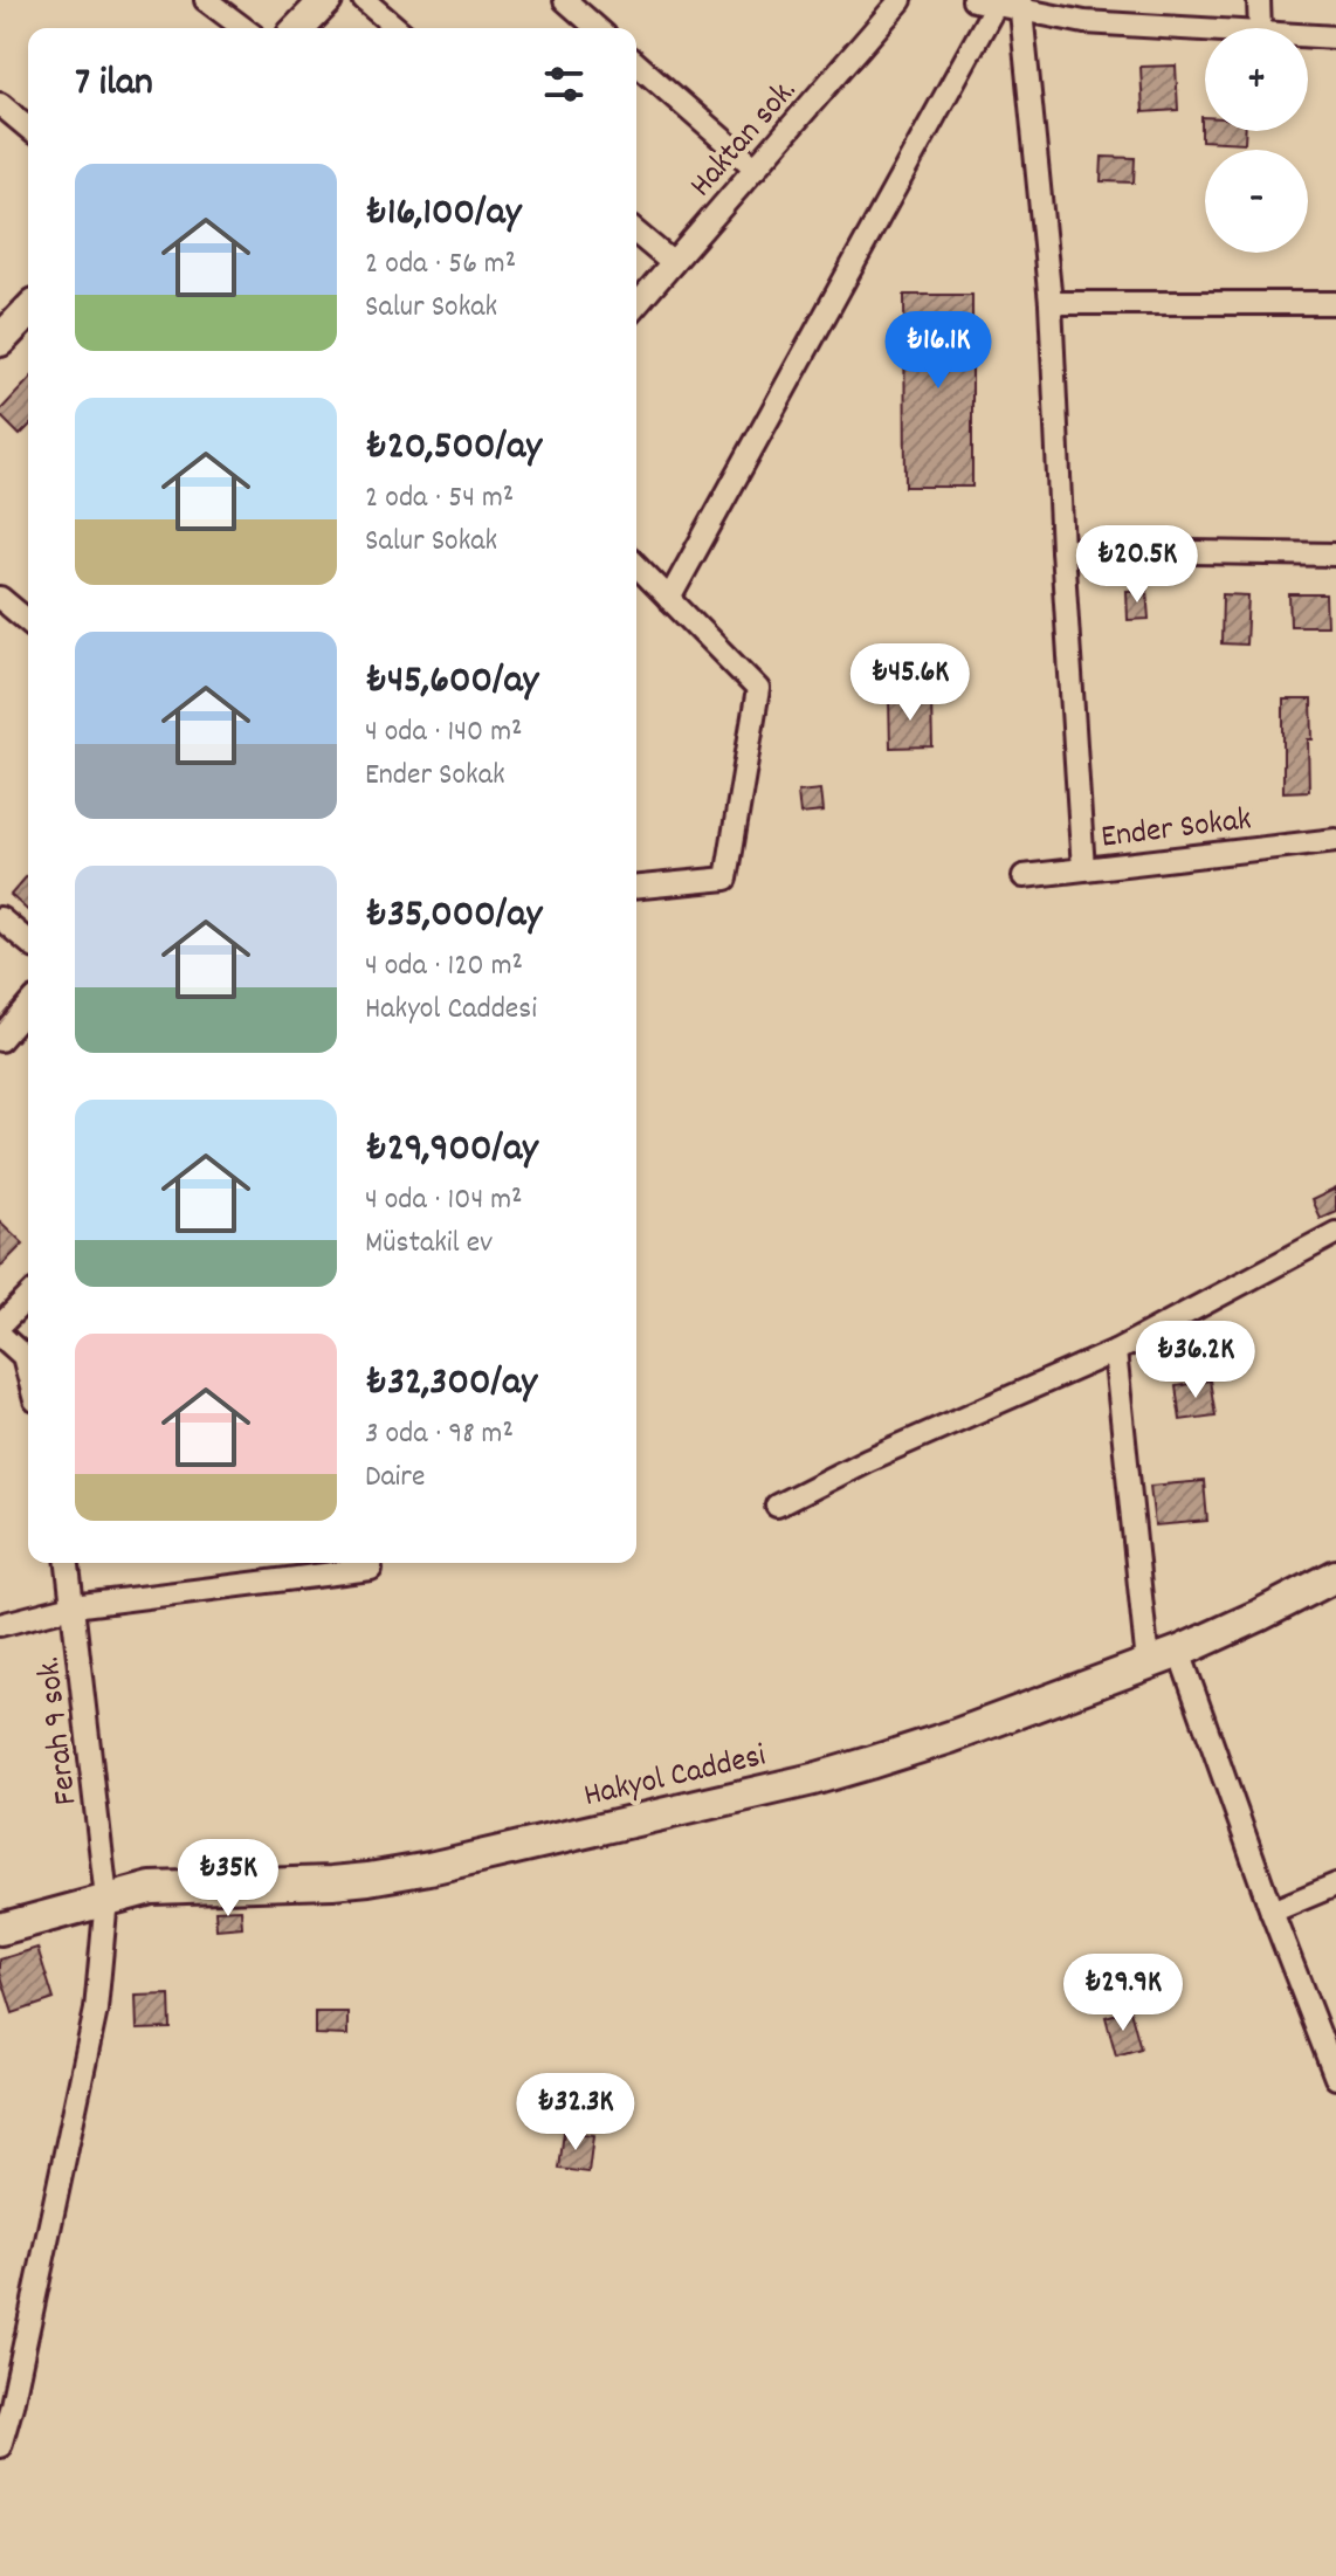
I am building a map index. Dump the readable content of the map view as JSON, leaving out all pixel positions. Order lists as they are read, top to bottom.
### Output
{
  "streets": {
    "street": [
      "Haktan sok.",
      "Ender Sokak",
      "Ferah 9 sok.",
      "Hakyol Caddesi"
    ]
  },
  "crossings": [
    ["Ferah 9 sok.", "Hakyol Caddesi"]
  ],
  "page": {
    "map_buttons": ["+", "−"],
    "heading": "7 ilan",
    "list": [
      {
        "name": "₺16,100/ay",
        "note": "2 oda · 56 m² · Salur Sokak"
      },
      {
        "name": "₺20,500/ay",
        "note": "2 oda · 54 m² · Salur Sokak"
      },
      {
        "name": "₺45,600/ay",
        "note": "4 oda · 140 m² · Ender Sokak"
      },
      {
        "name": "₺35,000/ay",
        "note": "4 oda · 120 m² · Hakyol Caddesi"
      },
      {
        "name": "₺29,900/ay",
        "note": "4 oda · 104 m² · Müstakil ev"
      },
      {
        "name": "₺32,300/ay",
        "note": "3 oda · 98 m² · Daire"
      }
    ],
    "price": [
      "₺16.1K",
      "₺20.5K",
      "₺45.6K",
      "₺36.2K",
      "₺35K",
      "₺29.9K",
      "₺32.3K"
    ]
  }
}
